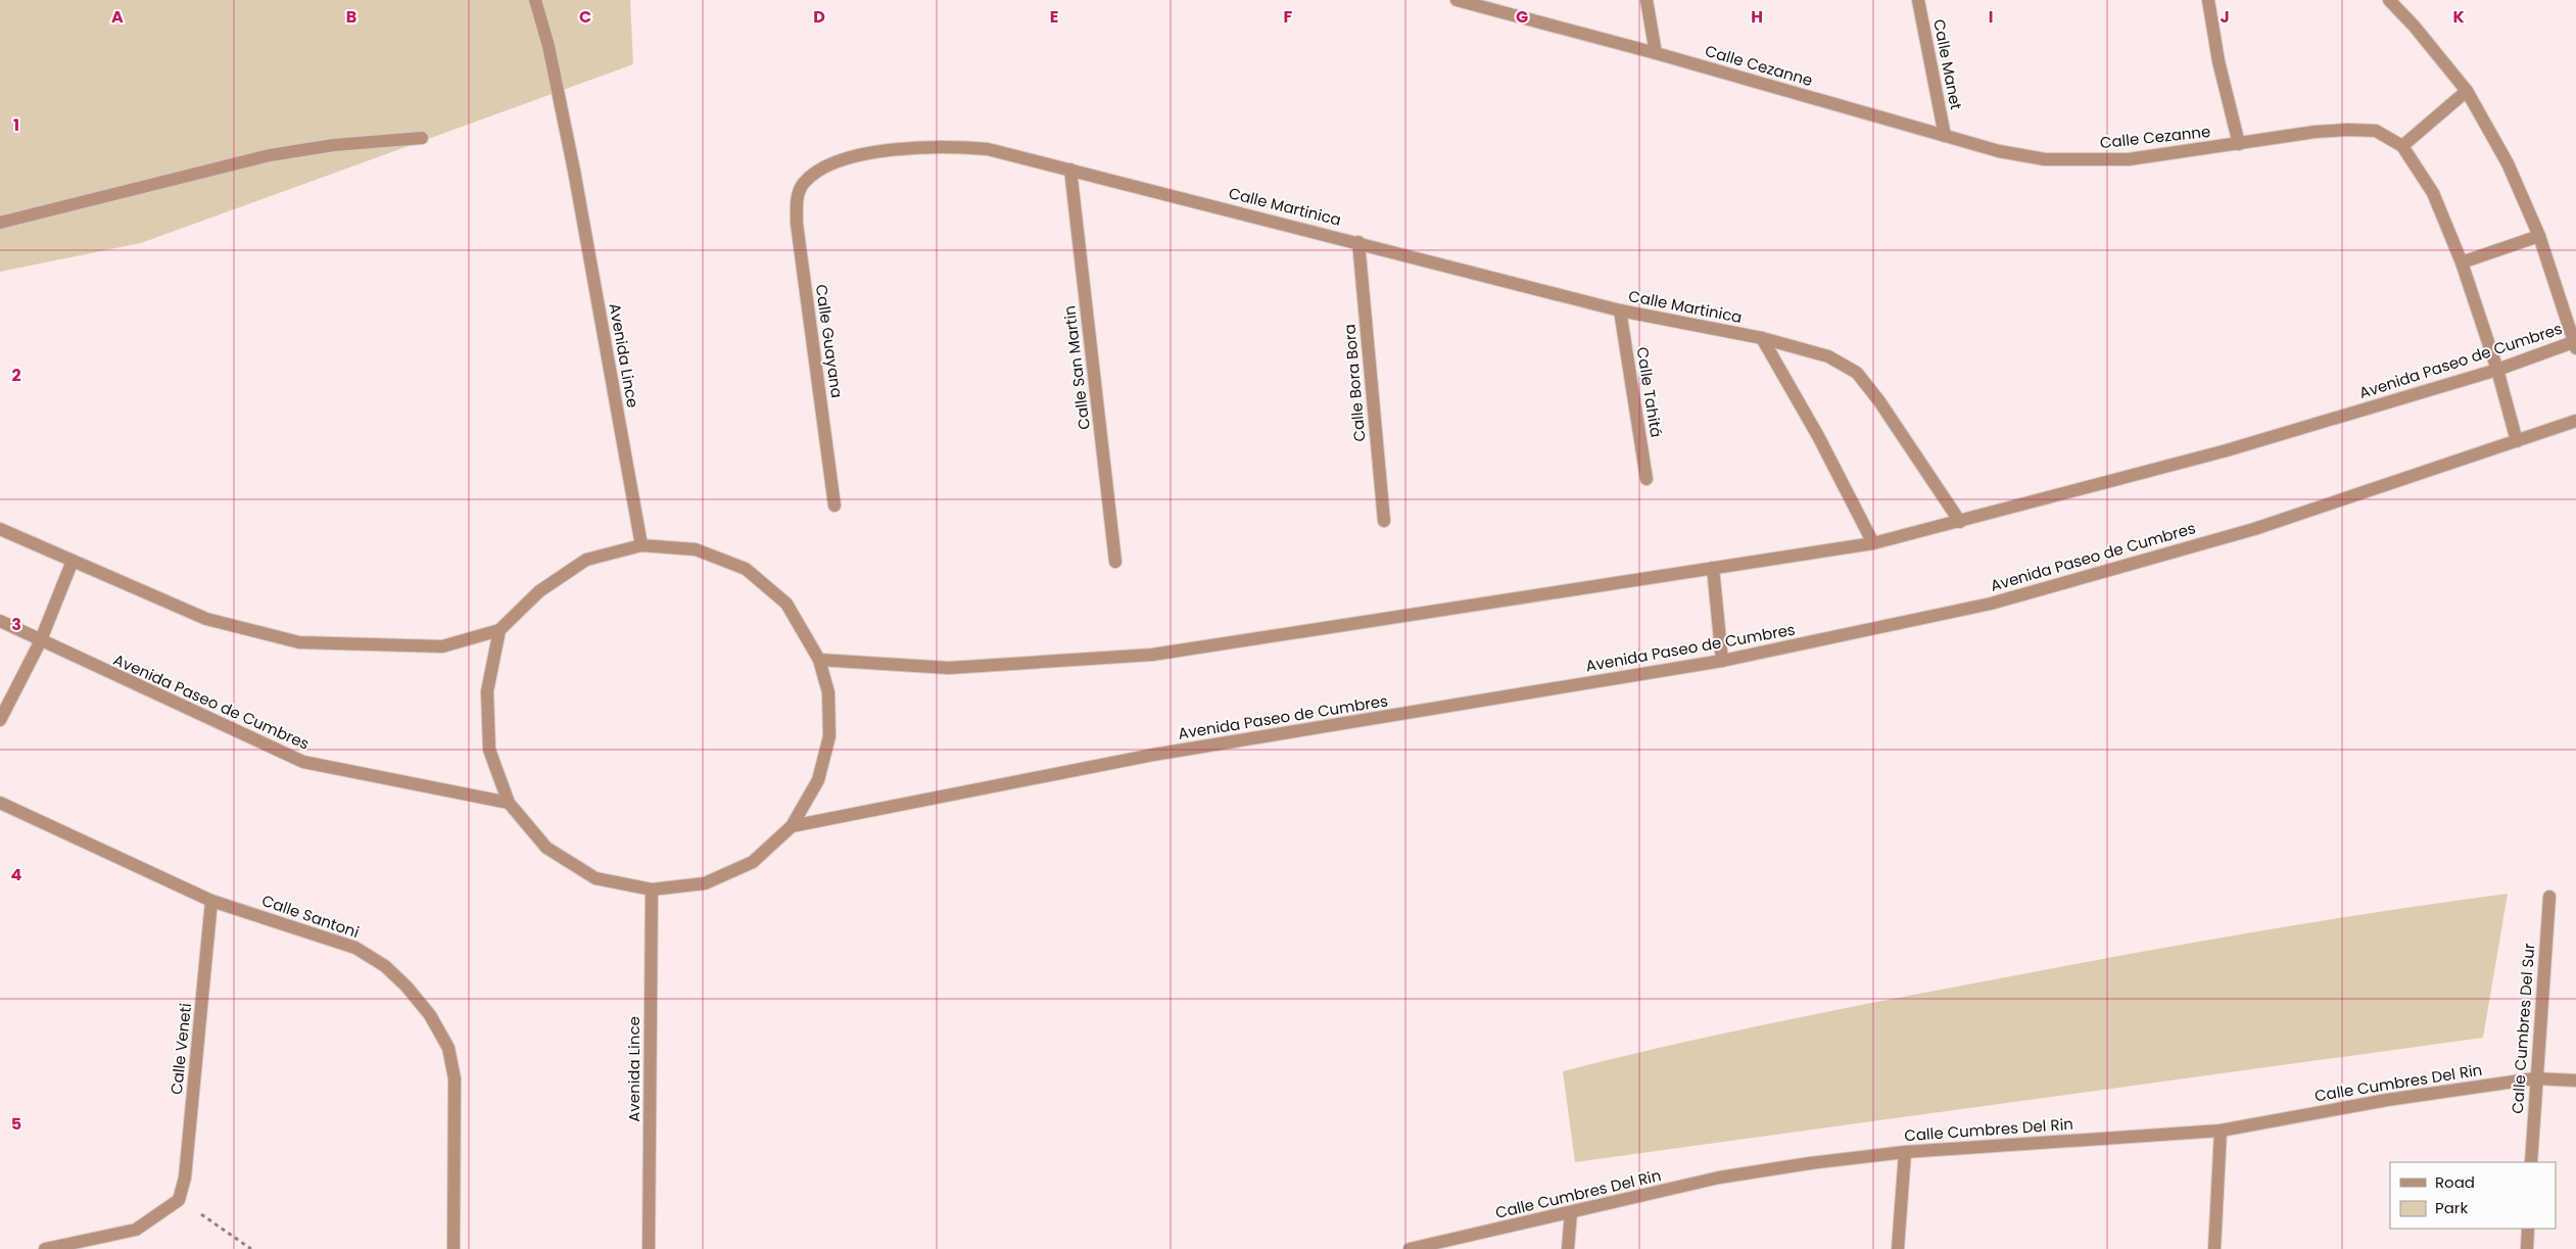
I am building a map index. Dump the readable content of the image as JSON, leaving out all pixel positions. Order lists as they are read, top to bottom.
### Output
{
  "streets": {
    "street": [
      "Calle Manet",
      "Calle Cezanne",
      "Calle Martinica",
      "Calle Guayana",
      "Avenida Lince",
      "Avenida Paseo de Cumbres",
      "Calle San Martin",
      "Calle Bora Bora",
      "Calle Tahitá",
      "Calle Santoni",
      "Calle Cumbres Del Sur",
      "Calle Veneti",
      "Calle Cumbres Del Rin"
    ]
  },
  "crossings": [
    ["Calle Manet", "Calle Cezanne"],
    ["Calle Cezanne", "Avenida Paseo de Cumbres"],
    ["Calle Martinica", "Calle Guayana"],
    ["Calle Martinica", "Avenida Paseo de Cumbres"],
    ["Calle Martinica", "Calle San Martin"],
    ["Calle Martinica", "Calle Bora Bora"],
    ["Calle Martinica", "Calle Tahitá"],
    ["Calle Santoni", "Calle Veneti"],
    ["Calle Cumbres Del Sur", "Calle Cumbres Del Rin"]
  ],
  "legend": ["Road", "Park"],
  "grid": {
    "columns": [
      "A",
      "B",
      "C",
      "D",
      "E",
      "F",
      "G",
      "H",
      "I",
      "J",
      "K"
    ],
    "rows": [
      "1",
      "2",
      "3",
      "4",
      "5"
    ]
  }
}
